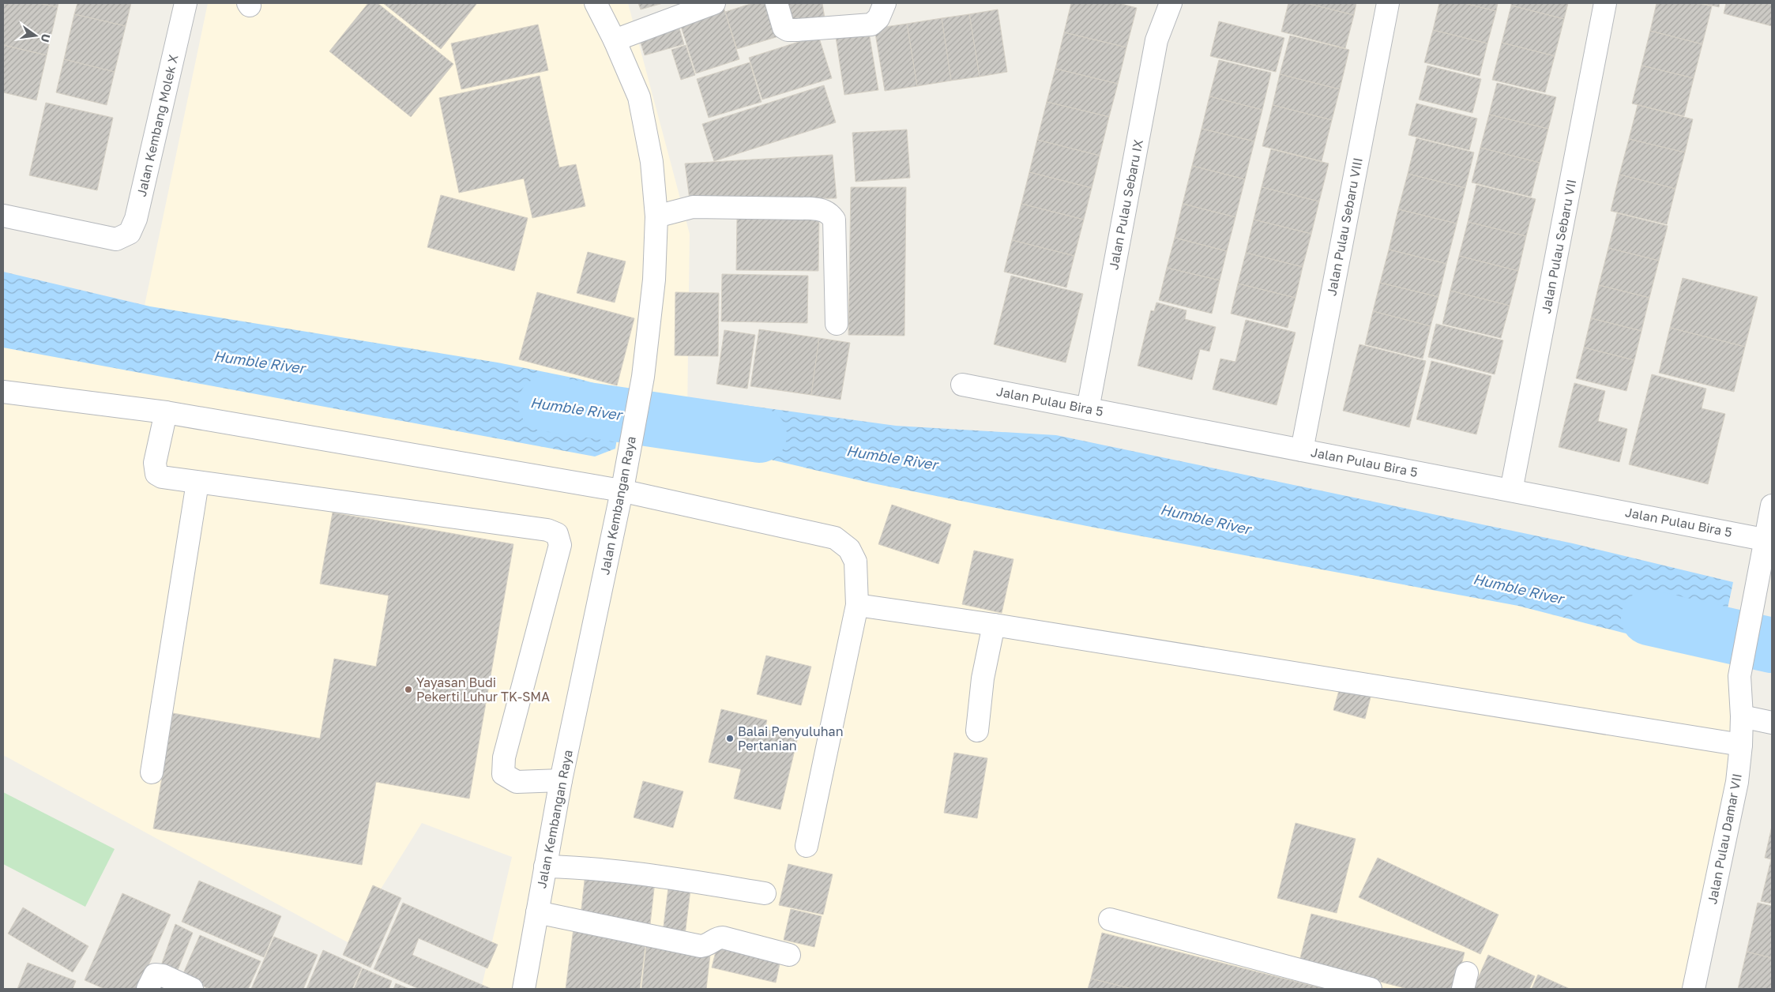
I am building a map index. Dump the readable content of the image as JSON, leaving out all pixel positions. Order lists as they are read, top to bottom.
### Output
{
  "streets": {
    "street": [
      "Jalan Kembang Molek X",
      "Jalan Pulau Sebaru IX",
      "Jalan Pulau Sebaru VIII",
      "Jalan Pulau Sebaru VII",
      "Jalan Pulau Bira 5",
      "Jalan Kembangan Raya",
      "Jalan Pulau Damar VII"
    ]
  },
  "crossings": [
    ["Jalan Pulau Sebaru IX", "Jalan Pulau Bira 5"],
    ["Jalan Pulau Sebaru VIII", "Jalan Pulau Bira 5"],
    ["Jalan Pulau Sebaru VII", "Jalan Pulau Bira 5"],
    ["Jalan Pulau Bira 5", "Jalan Pulau Damar VII"]
  ],
  "water": ["Humble River"],
  "places": ["Yayasan Budi Pekerti Luhur TK-SMA", "Balai Penyuluhan Pertanian"],
  "north": "right"
}
